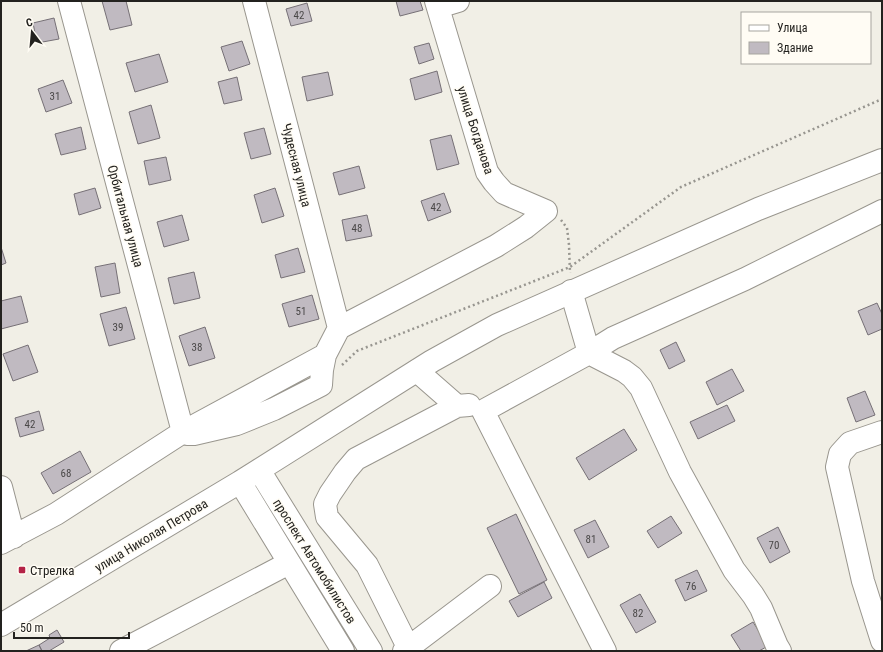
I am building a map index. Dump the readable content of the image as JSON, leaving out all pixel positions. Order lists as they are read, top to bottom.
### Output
{
  "streets": {
    "street": [
      "улица Богданова",
      "Чудесная улица",
      "Орбитальная улица",
      "улица Николая Петрова",
      "проспект Автомобилистов"
    ]
  },
  "crossings": [
    ["улица Николая Петрова", "проспект Автомобилистов"]
  ],
  "places": {
    "transit": ["Стрелка"]
  },
  "house_numbers": [
    "42",
    "31",
    "42",
    "48",
    "51",
    "39",
    "38",
    "42",
    "68",
    "81",
    "70",
    "76",
    "82"
  ],
  "legend": ["Улица", "Здание"],
  "scale_bar": "50 m",
  "north": "top"
}
